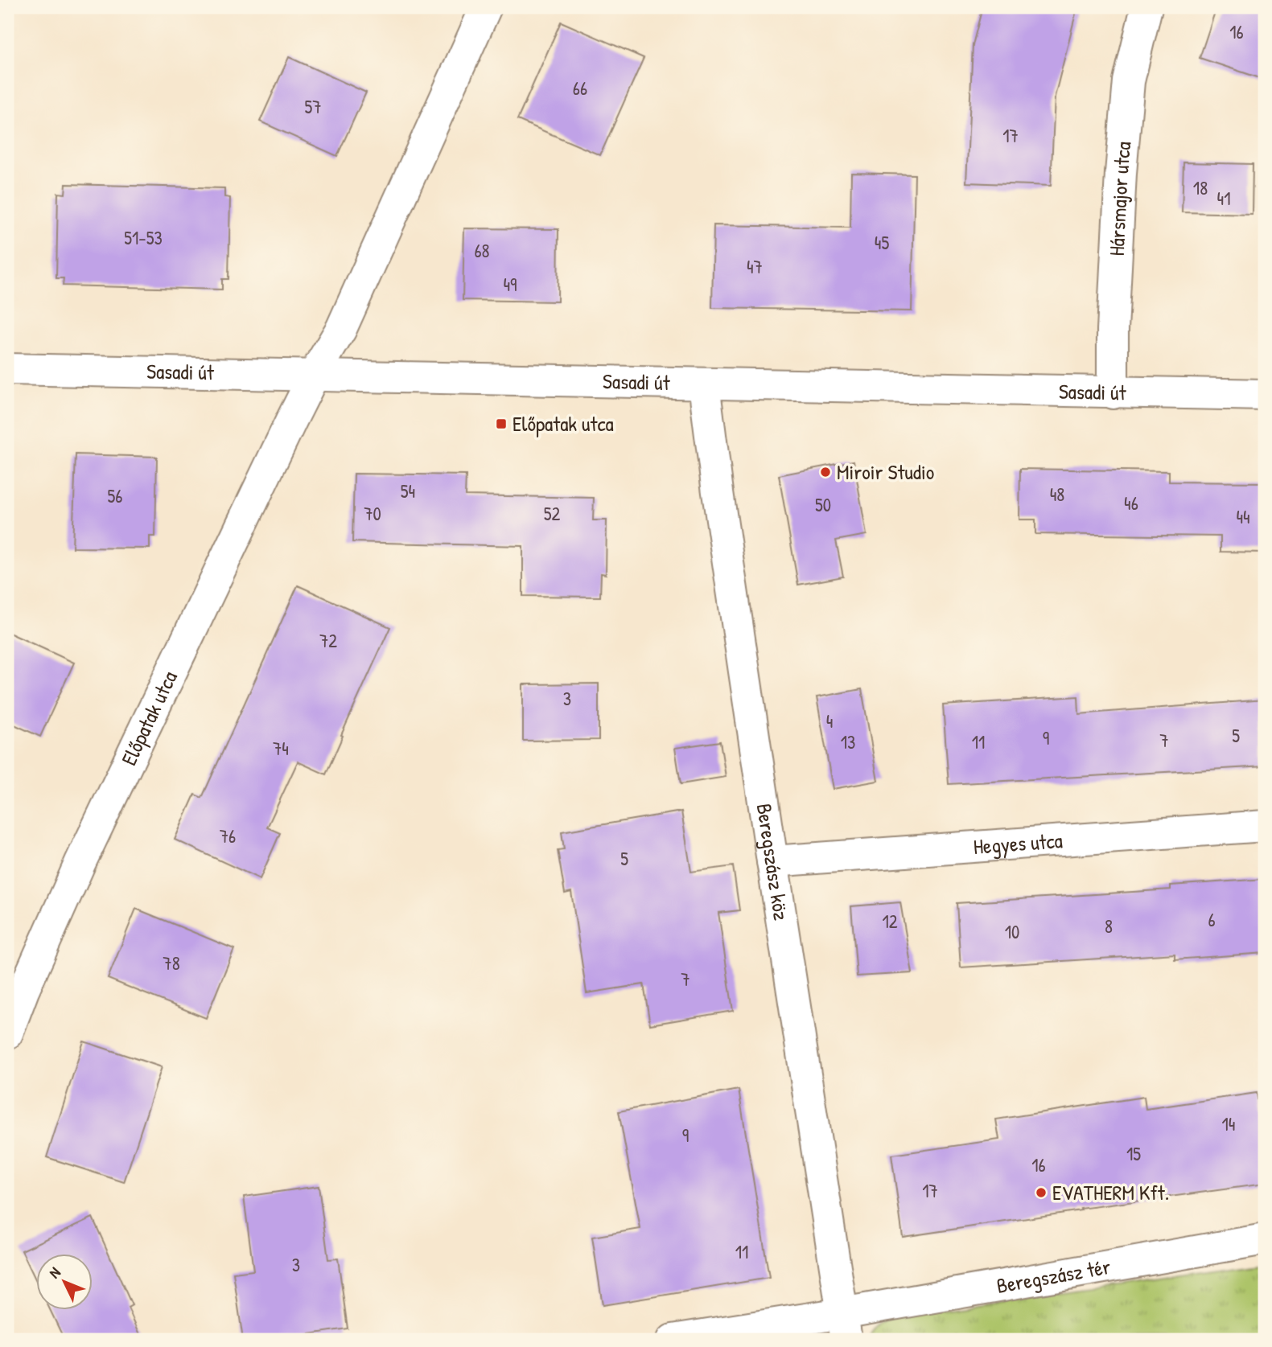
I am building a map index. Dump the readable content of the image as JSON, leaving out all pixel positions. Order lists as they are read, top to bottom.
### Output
{
  "streets": {
    "street": [
      "Hársmajor utca",
      "Sasadi út",
      "Előpatak utca",
      "Hegyes utca",
      "Beregszász köz",
      "Beregszász tér"
    ]
  },
  "crossings": [
    ["Hársmajor utca", "Sasadi út"],
    ["Sasadi út", "Előpatak utca"],
    ["Sasadi út", "Beregszász köz"],
    ["Hegyes utca", "Beregszász köz"],
    ["Beregszász köz", "Beregszász tér"]
  ],
  "places": {
    "transit": ["Előpatak utca"],
    "other": ["Miroir Studio", "EVATHERM Kft."]
  },
  "house_numbers": [
    "16",
    "66",
    "57",
    "17",
    "18",
    "41",
    "51-53",
    "45",
    "68",
    "47",
    "49",
    "54",
    "48",
    "56",
    "46",
    "50",
    "70",
    "52",
    "44",
    "72",
    "3",
    "4",
    "5",
    "9",
    "7",
    "13",
    "11",
    "74",
    "76",
    "5",
    "6",
    "12",
    "8",
    "10",
    "78",
    "7",
    "14",
    "9",
    "15",
    "16",
    "17",
    "11",
    "3"
  ],
  "north": "top left"
}
